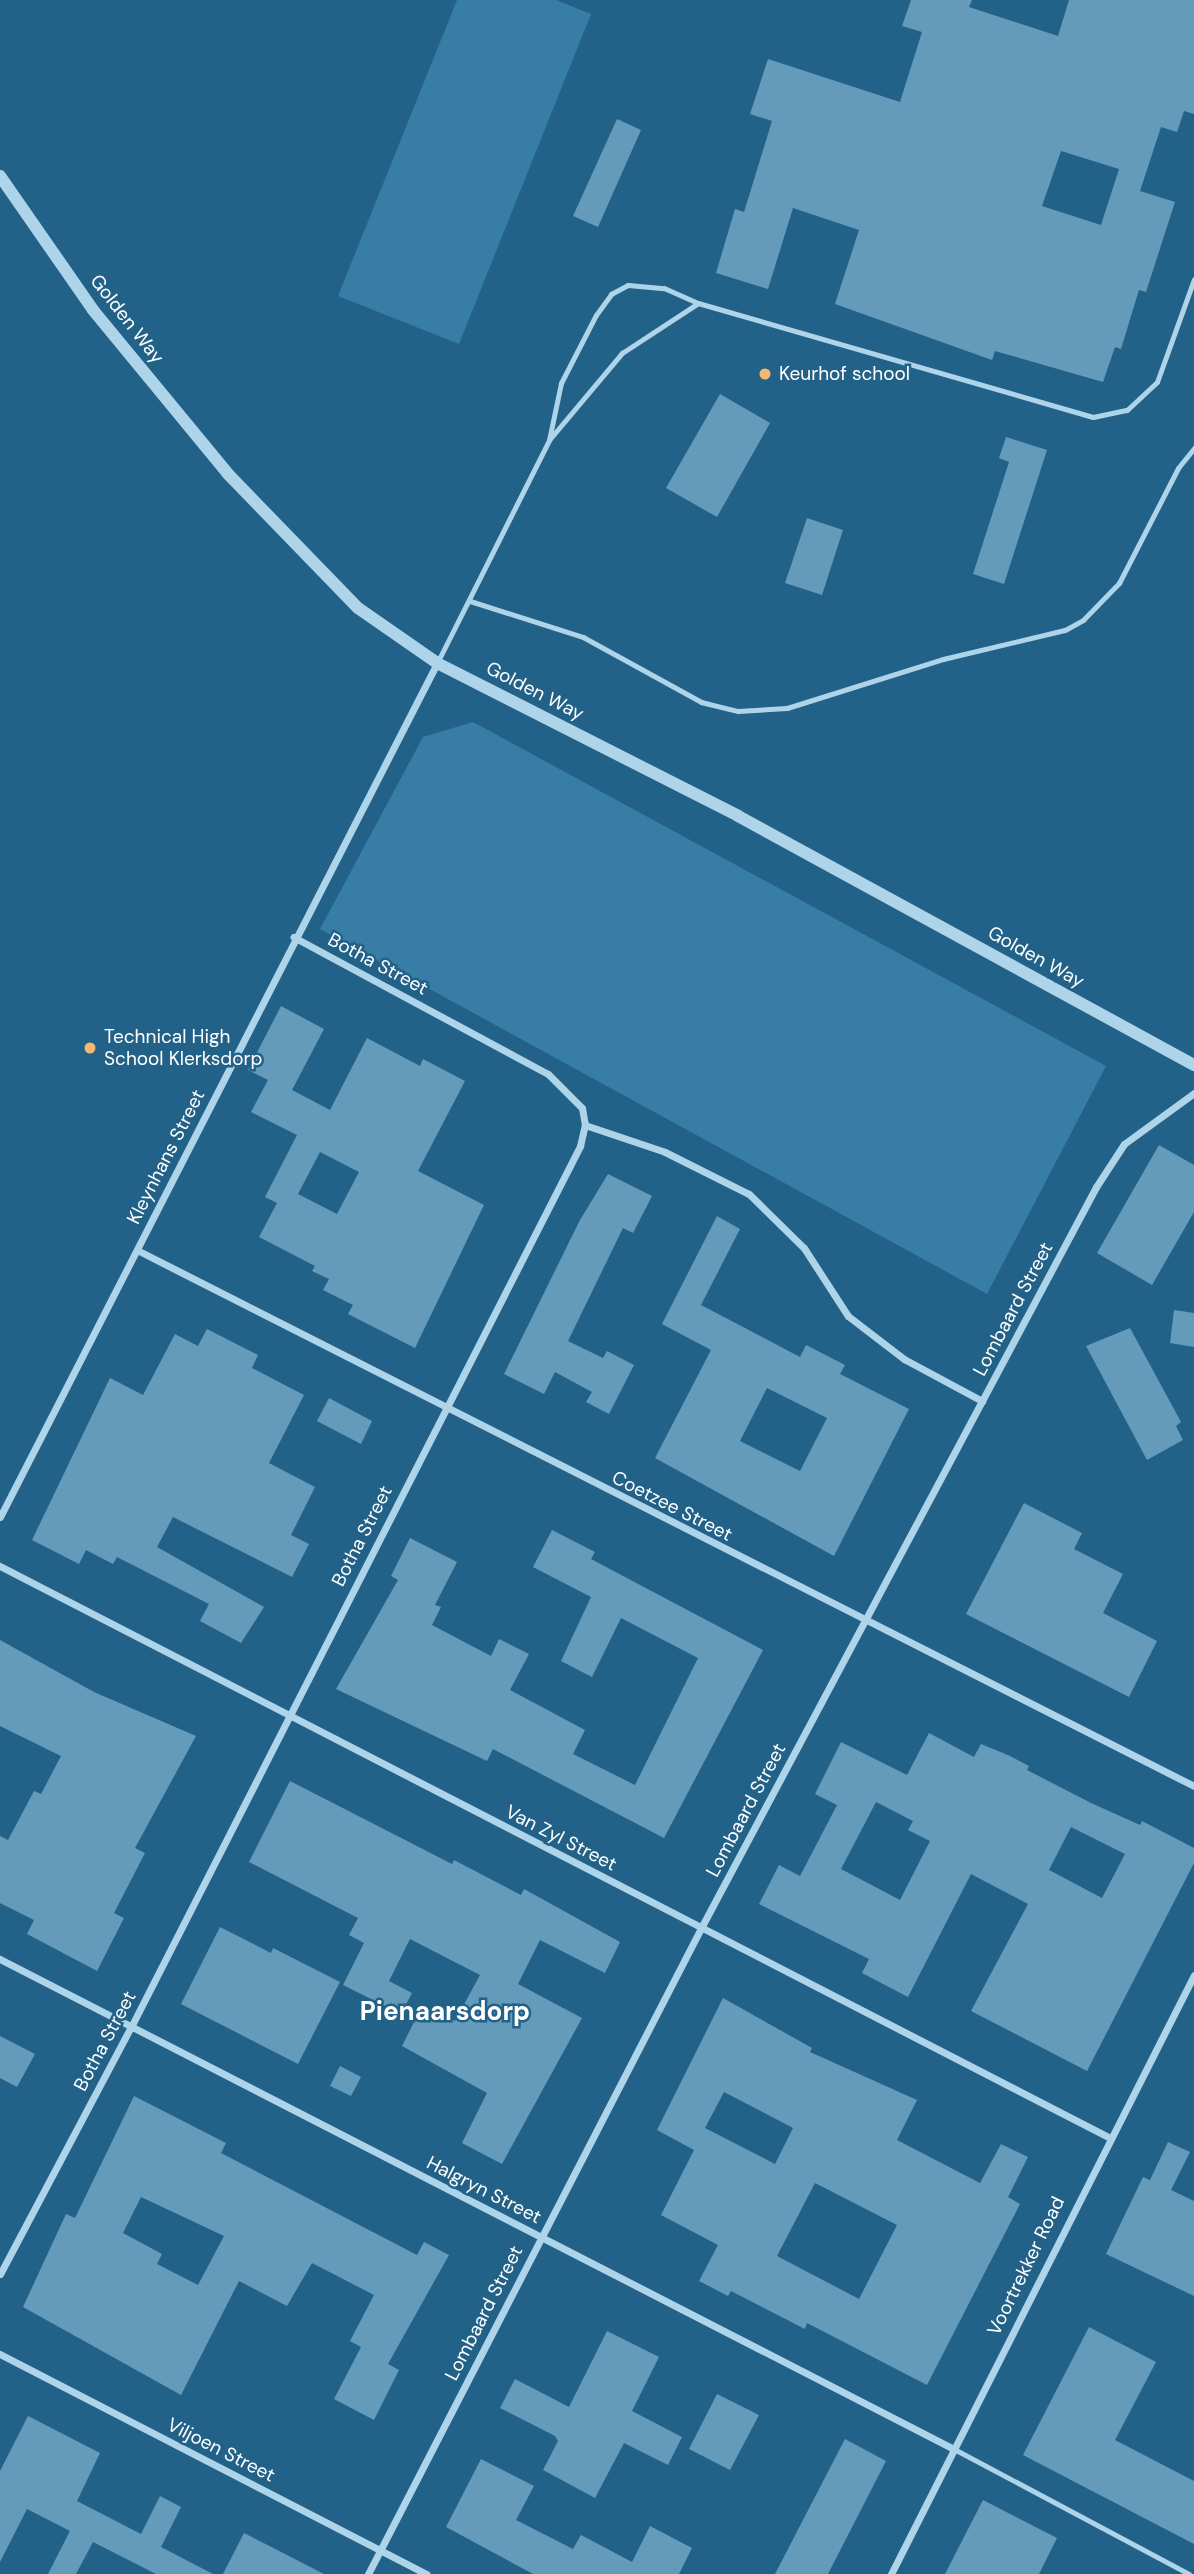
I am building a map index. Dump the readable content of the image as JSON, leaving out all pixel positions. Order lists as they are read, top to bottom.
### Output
{
  "streets": {
    "street": [
      "Golden Way",
      "Botha Street",
      "Kleynhans Street",
      "Lombaard Street",
      "Coetzee Street",
      "Van Zyl Street",
      "Halgryn Street",
      "Voortrekker Road",
      "Viljoen Street"
    ]
  },
  "crossings": [
    ["Golden Way", "Kleynhans Street"],
    ["Botha Street", "Kleynhans Street"],
    ["Botha Street", "Coetzee Street"],
    ["Botha Street", "Van Zyl Street"],
    ["Botha Street", "Halgryn Street"],
    ["Kleynhans Street", "Coetzee Street"],
    ["Lombaard Street", "Coetzee Street"],
    ["Lombaard Street", "Van Zyl Street"],
    ["Lombaard Street", "Halgryn Street"],
    ["Lombaard Street", "Viljoen Street"],
    ["Van Zyl Street", "Voortrekker Road"],
    ["Halgryn Street", "Voortrekker Road"]
  ],
  "districts": ["Pienaarsdorp"],
  "places": ["Keurhof school", "Technical High School Klerksdorp"]
}
